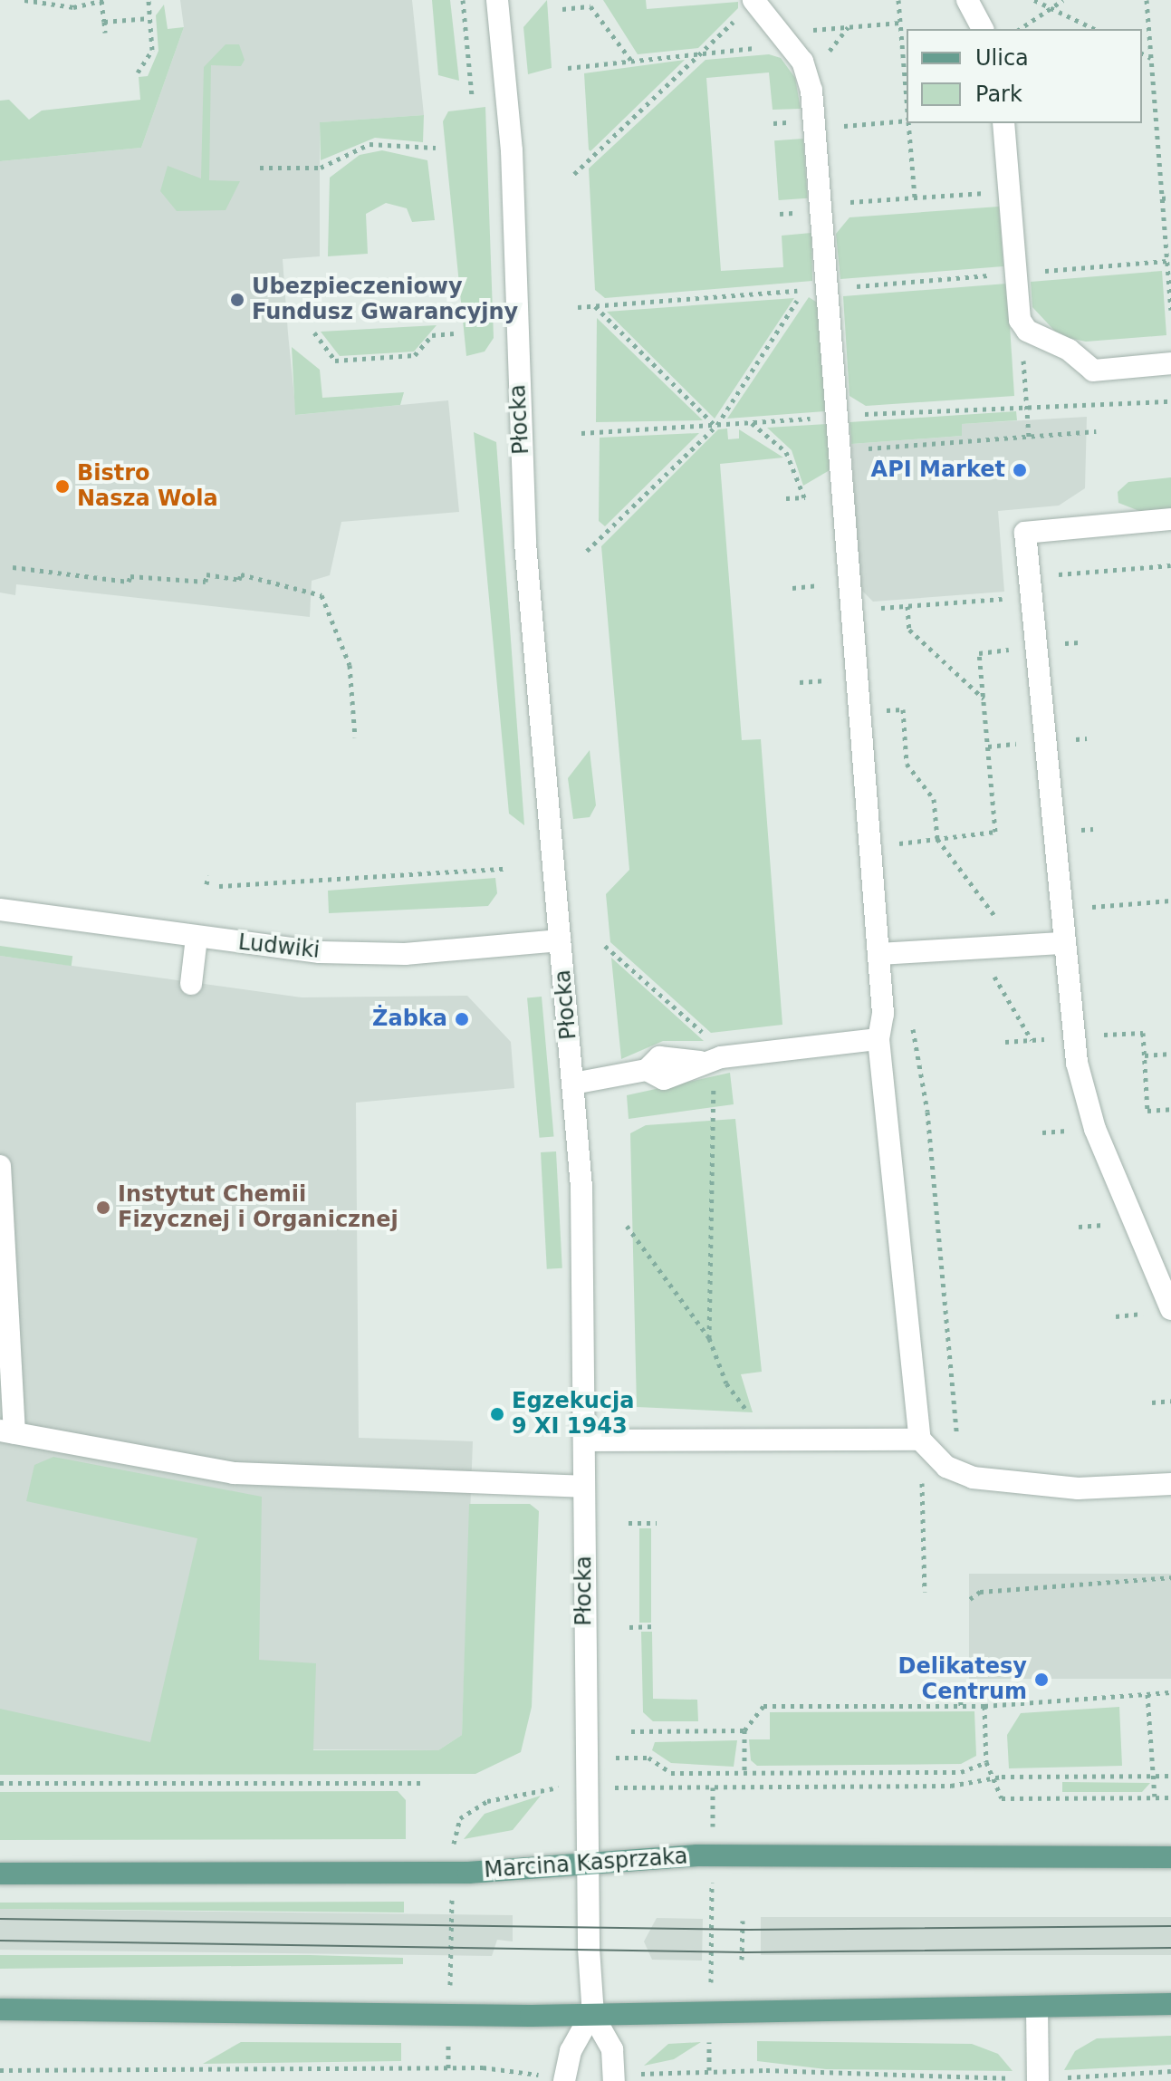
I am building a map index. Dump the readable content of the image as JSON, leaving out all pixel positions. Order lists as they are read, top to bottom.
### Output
{
  "streets": {
    "main road": ["Marcina Kasprzaka"],
    "street": ["Płocka", "Ludwiki"]
  },
  "crossings": [
    ["Płocka", "Ludwiki"],
    ["Płocka", "Marcina Kasprzaka"]
  ],
  "places": [
    "Ubezpieczeniowy Fundusz Gwarancyjny",
    "API Market",
    "Bistro Nasza Wola",
    "Żabka",
    "Instytut Chemii Fizycznej i Organicznej",
    "Egzekucja 9 XI 1943",
    "Delikatesy Centrum"
  ],
  "legend": ["Ulica", "Park"]
}
